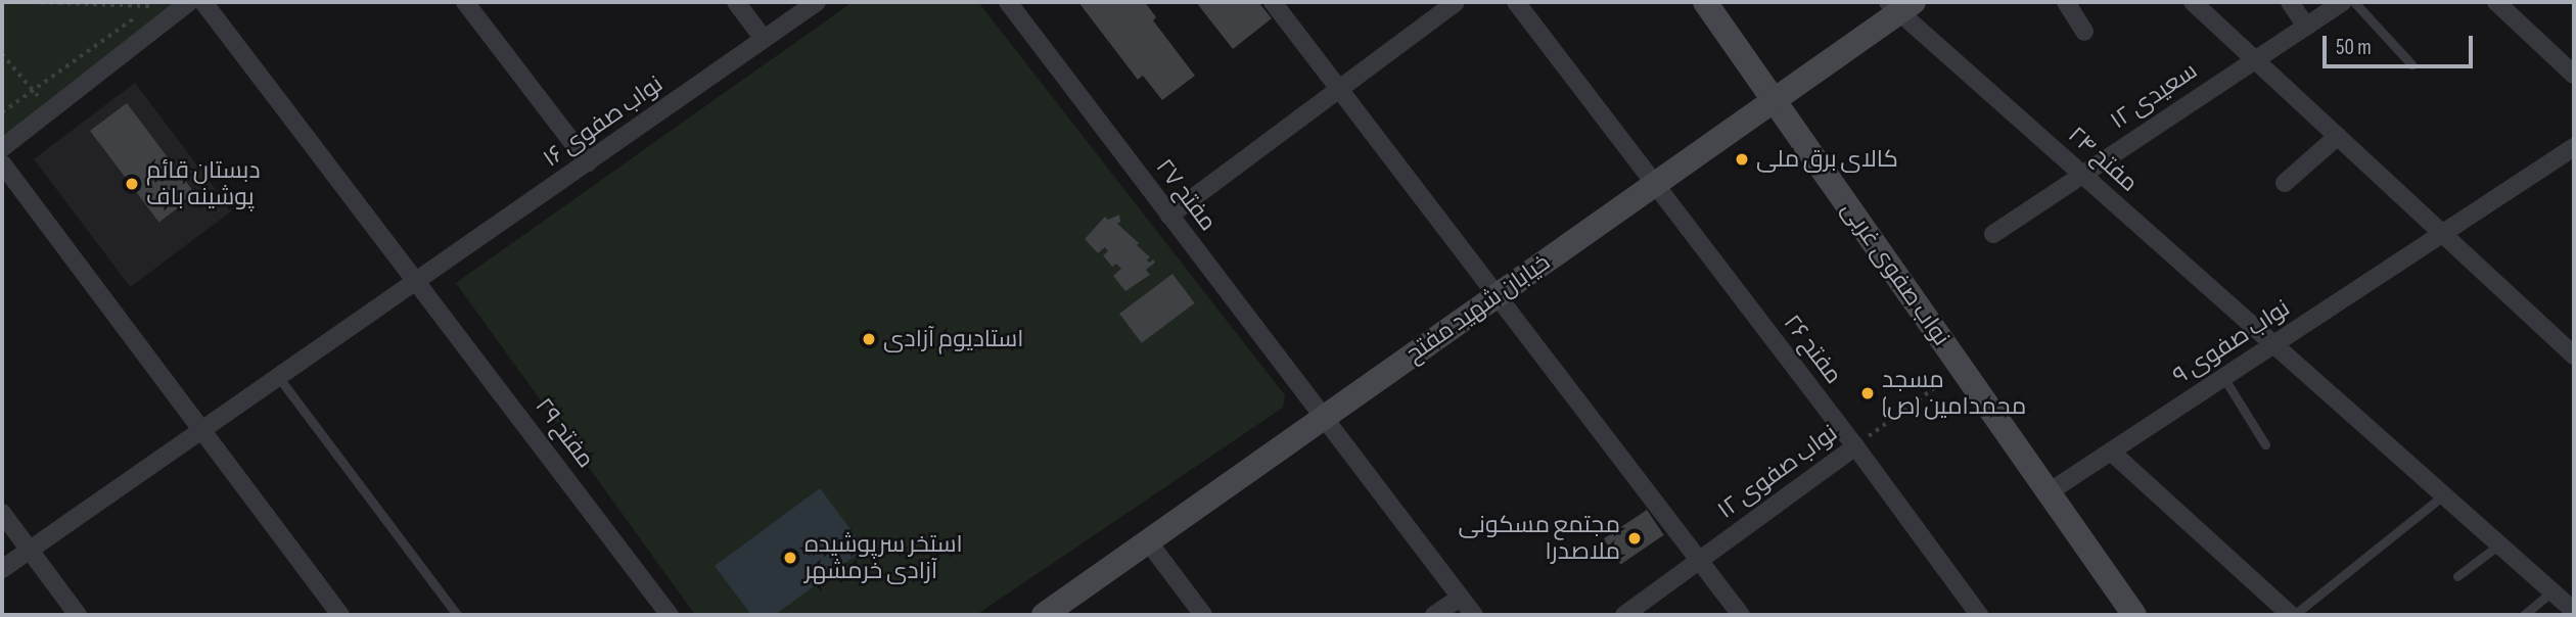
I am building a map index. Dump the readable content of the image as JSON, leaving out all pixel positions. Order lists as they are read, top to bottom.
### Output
{
  "streets": {
    "street": [
      "سعیدی ۱۲",
      "نواب صفوی ۱۶",
      "مفتح ۲۴",
      "مفتح ۲۷",
      "نواب صفوی غربی",
      "خیابان شهید مفتح",
      "نواب صفوی ۹",
      "مفتح ۲۶",
      "مفتح ۲۹",
      "نواب صفوی ۱۲"
    ]
  },
  "crossings": [
    ["سعیدی ۱۲", "مفتح ۲۴"],
    ["نواب صفوی ۱۶", "مفتح ۲۹"],
    ["مفتح ۲۴", "خیابان شهید مفتح"],
    ["مفتح ۲۴", "نواب صفوی ۹"],
    ["مفتح ۲۷", "خیابان شهید مفتح"],
    ["نواب صفوی غربی", "خیابان شهید مفتح"],
    ["نواب صفوی غربی", "نواب صفوی ۹"],
    ["نواب صفوی غربی", "نواب صفوی ۱۲"],
    ["خیابان شهید مفتح", "مفتح ۲۶"],
    ["مفتح ۲۶", "نواب صفوی ۱۲"]
  ],
  "places": [
    "کالای برق ملی",
    "دبستان قائم پوشینه باف",
    "استادیوم آزادی",
    "مسجد محمدامین (ص)",
    "مجتمع مسکونی ملاصدرا",
    "استخر سرپوشیده آزادی خرمشهر"
  ],
  "scale_bar": "50 m"
}
